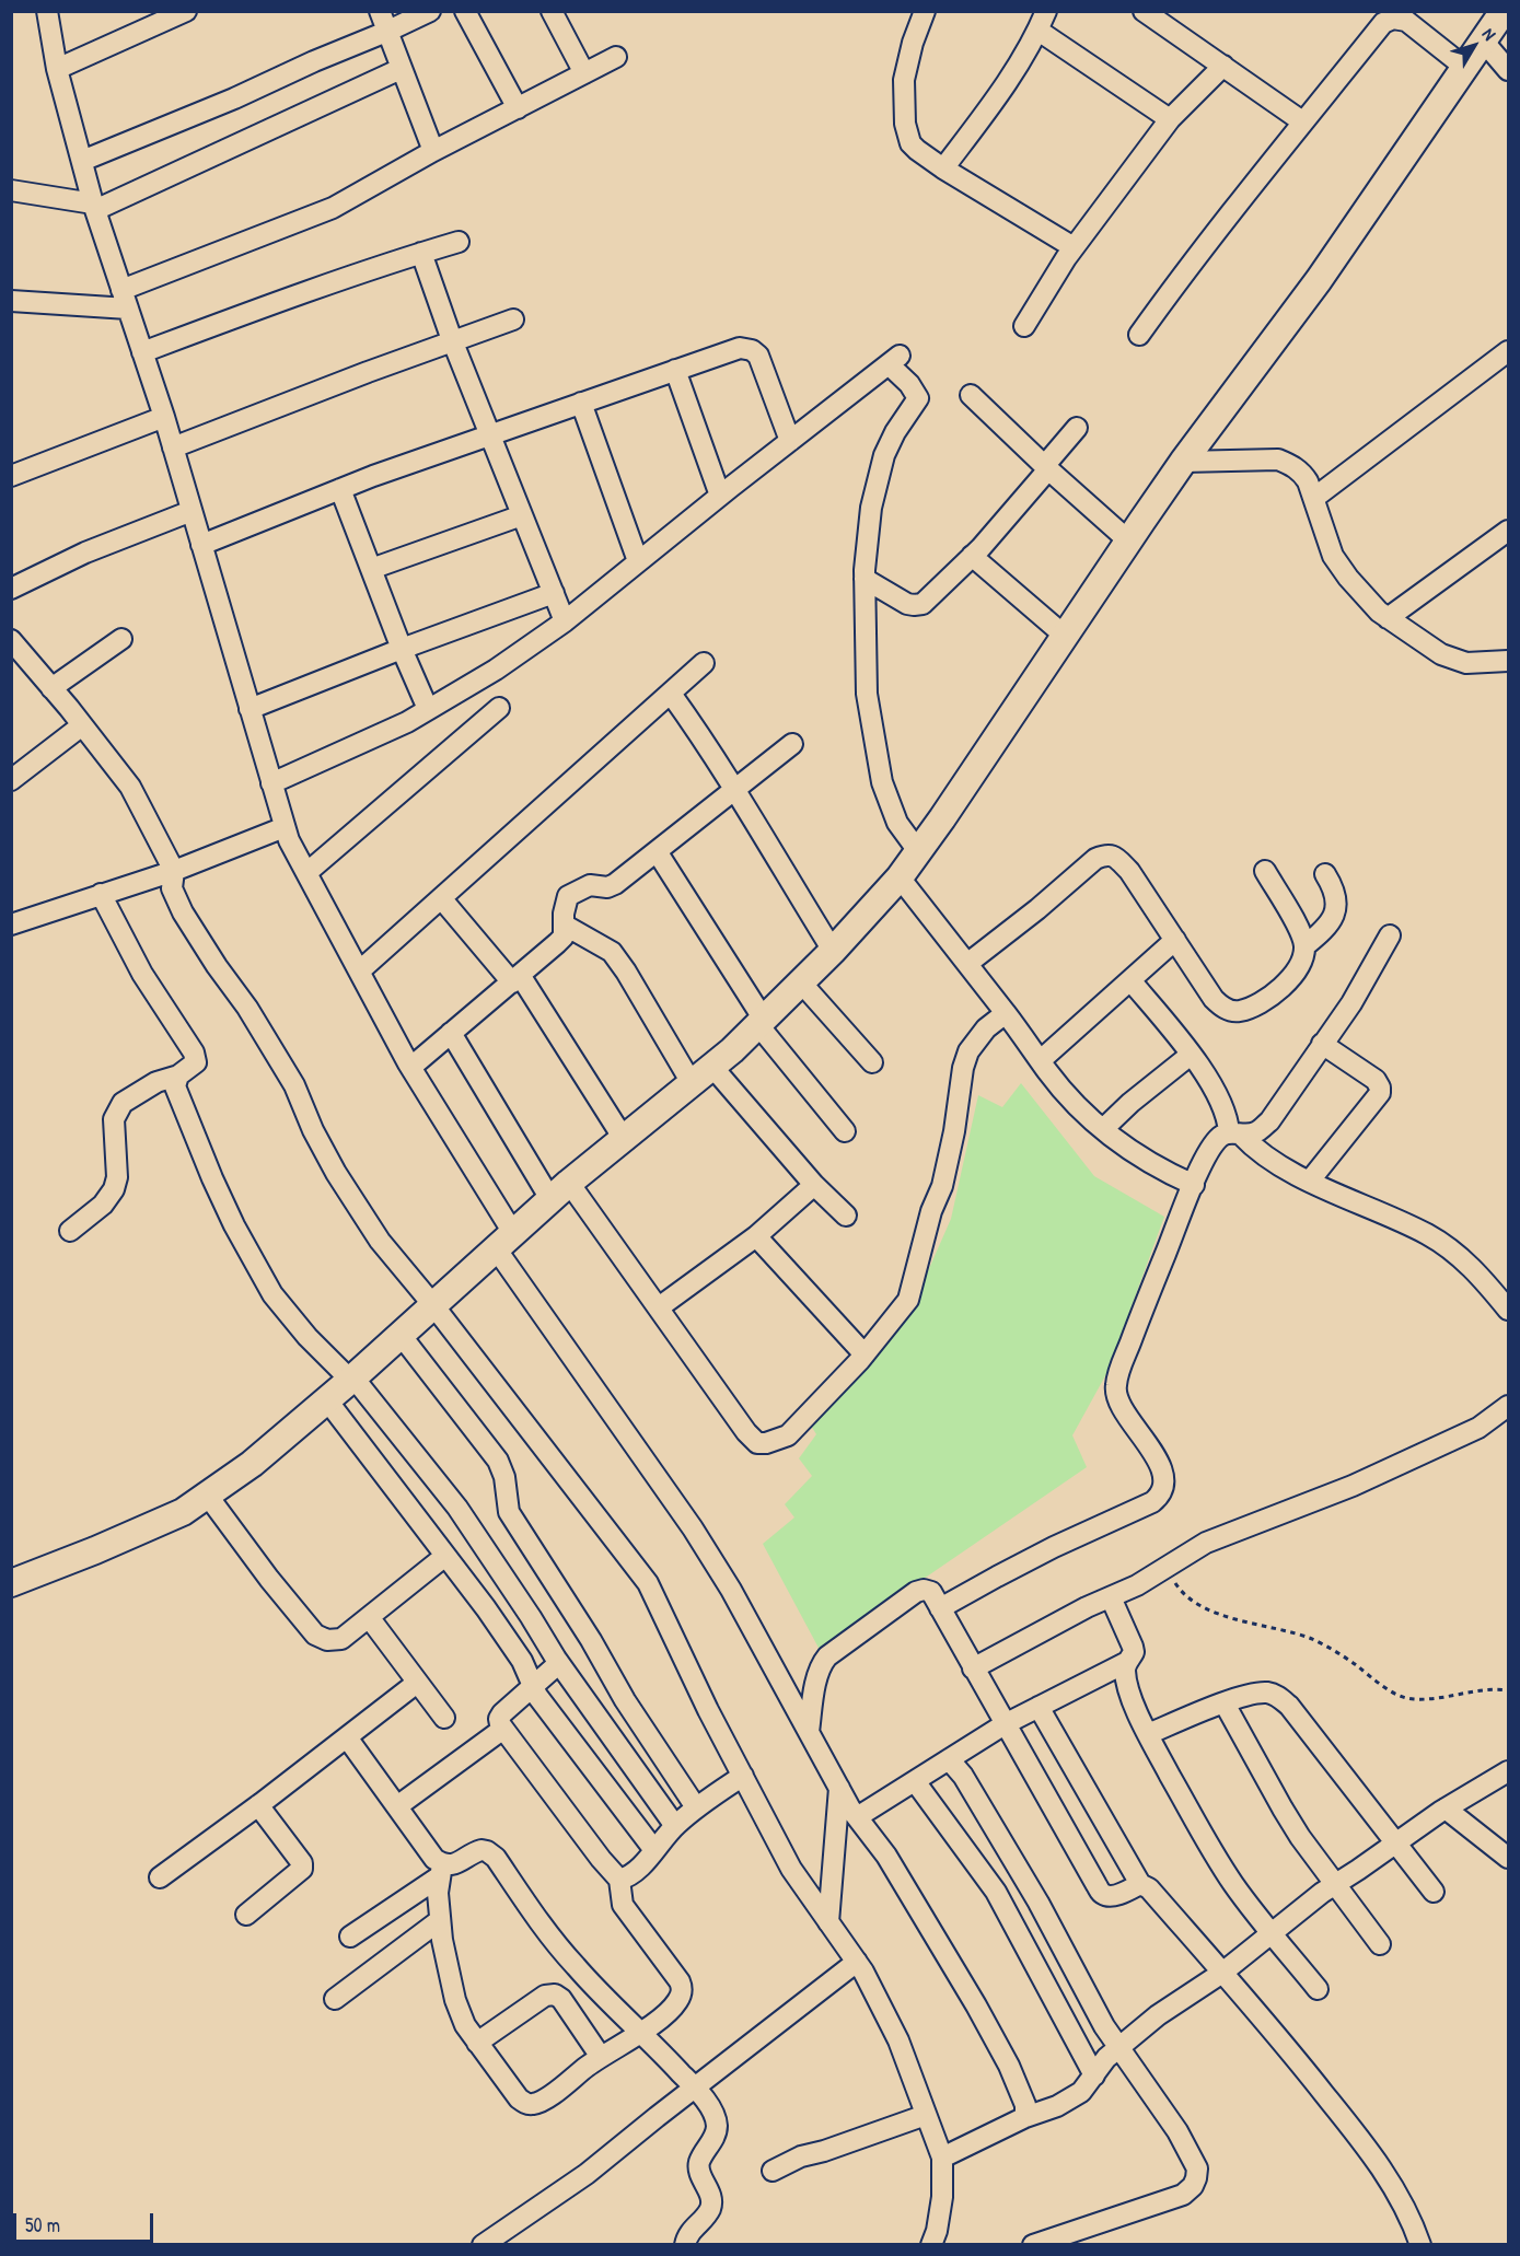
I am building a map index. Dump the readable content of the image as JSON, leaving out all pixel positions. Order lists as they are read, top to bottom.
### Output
{
  "scale_bar": "50 m",
  "north": "top right"
}
